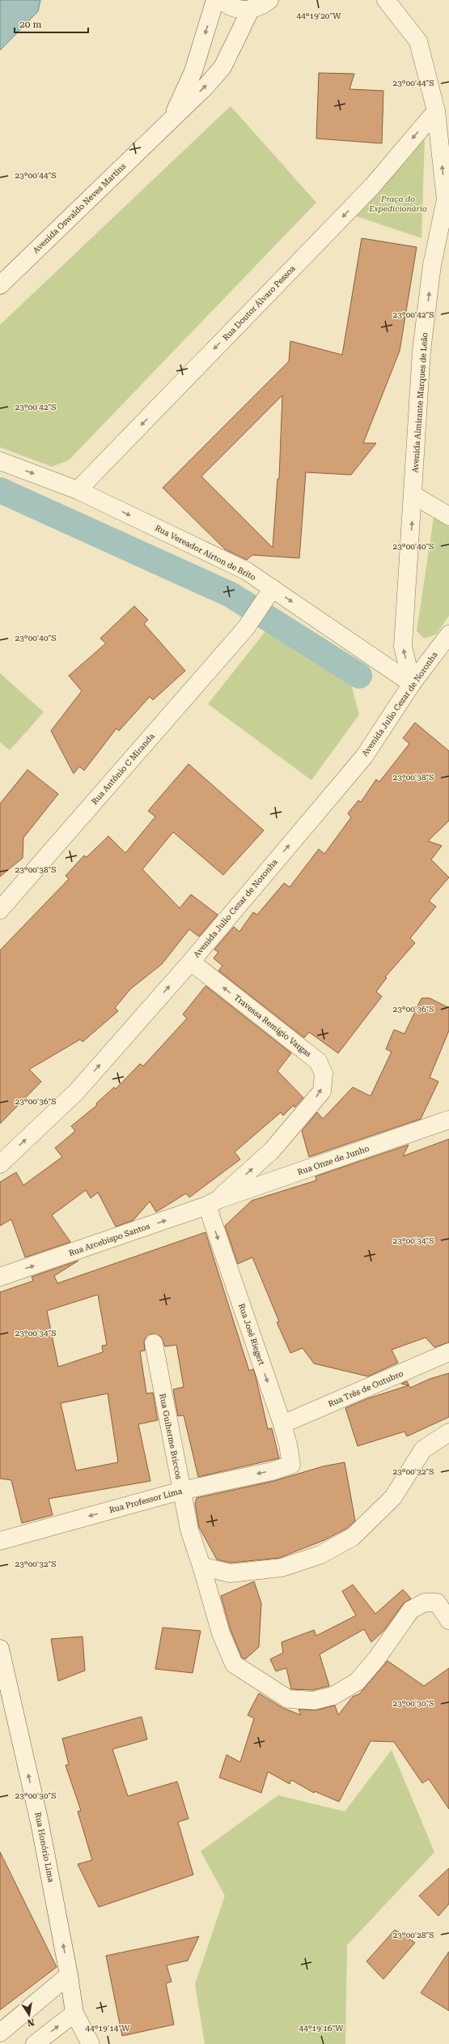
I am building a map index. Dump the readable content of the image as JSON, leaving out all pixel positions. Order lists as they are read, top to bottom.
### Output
{
  "streets": {
    "street": [
      "Avenida Oswaldo Neves Martins",
      "Rua Doutor Álvaro Pessoa",
      "Avenida Almirante Marques de Leão",
      "Rua Vereador Aírton de Brito",
      "Avenida Julio Cezar de Noronha",
      "Rua Antônio C Miranda",
      "Travessa Remígio Vargas",
      "Rua Onze de Junho",
      "Rua Arcebispo Santos",
      "Rua José Riegert",
      "Rua Três de Outubro",
      "Rua Guiherme Briccos",
      "Rua Professor Lima",
      "Rua Honório Lima"
    ]
  },
  "crossings": [
    ["Rua Doutor Álvaro Pessoa", "Avenida Almirante Marques de Leão"],
    ["Rua Doutor Álvaro Pessoa", "Rua Vereador Aírton de Brito"],
    ["Avenida Almirante Marques de Leão", "Rua Vereador Aírton de Brito"],
    ["Avenida Almirante Marques de Leão", "Avenida Julio Cezar de Noronha"],
    ["Rua Vereador Aírton de Brito", "Avenida Julio Cezar de Noronha"],
    ["Rua Vereador Aírton de Brito", "Rua Antônio C Miranda"],
    ["Avenida Julio Cezar de Noronha", "Travessa Remígio Vargas"],
    ["Travessa Remígio Vargas", "Rua Onze de Junho"],
    ["Travessa Remígio Vargas", "Rua Arcebispo Santos"],
    ["Travessa Remígio Vargas", "Rua José Riegert"],
    ["Rua Onze de Junho", "Rua Arcebispo Santos"],
    ["Rua Onze de Junho", "Rua José Riegert"],
    ["Rua Arcebispo Santos", "Rua José Riegert"],
    ["Rua José Riegert", "Rua Três de Outubro"],
    ["Rua José Riegert", "Rua Professor Lima"],
    ["Rua Guiherme Briccos", "Rua Professor Lima"]
  ],
  "one_way": [
    "Rua Doutor Álvaro Pessoa",
    "Avenida Almirante Marques de Leão",
    "Rua Vereador Aírton de Brito",
    "Avenida Julio Cezar de Noronha",
    "Rua Arcebispo Santos",
    "Rua José Riegert",
    "Rua Honório Lima"
  ],
  "parks": ["Praça do Expedicionário"],
  "scale_bar": "20 m",
  "north": "bottom",
  "coordinates": [
    "44°19'20\"W",
    "23°00'44\"S",
    "23°00'42\"S",
    "23°00'40\"S",
    "23°00'38\"S",
    "23°00'36\"S",
    "23°00'34\"S",
    "23°00'32\"S",
    "23°00'30\"S",
    "23°00'28\"S",
    "44°19'14\"W",
    "44°19'16\"W"
  ]
}
